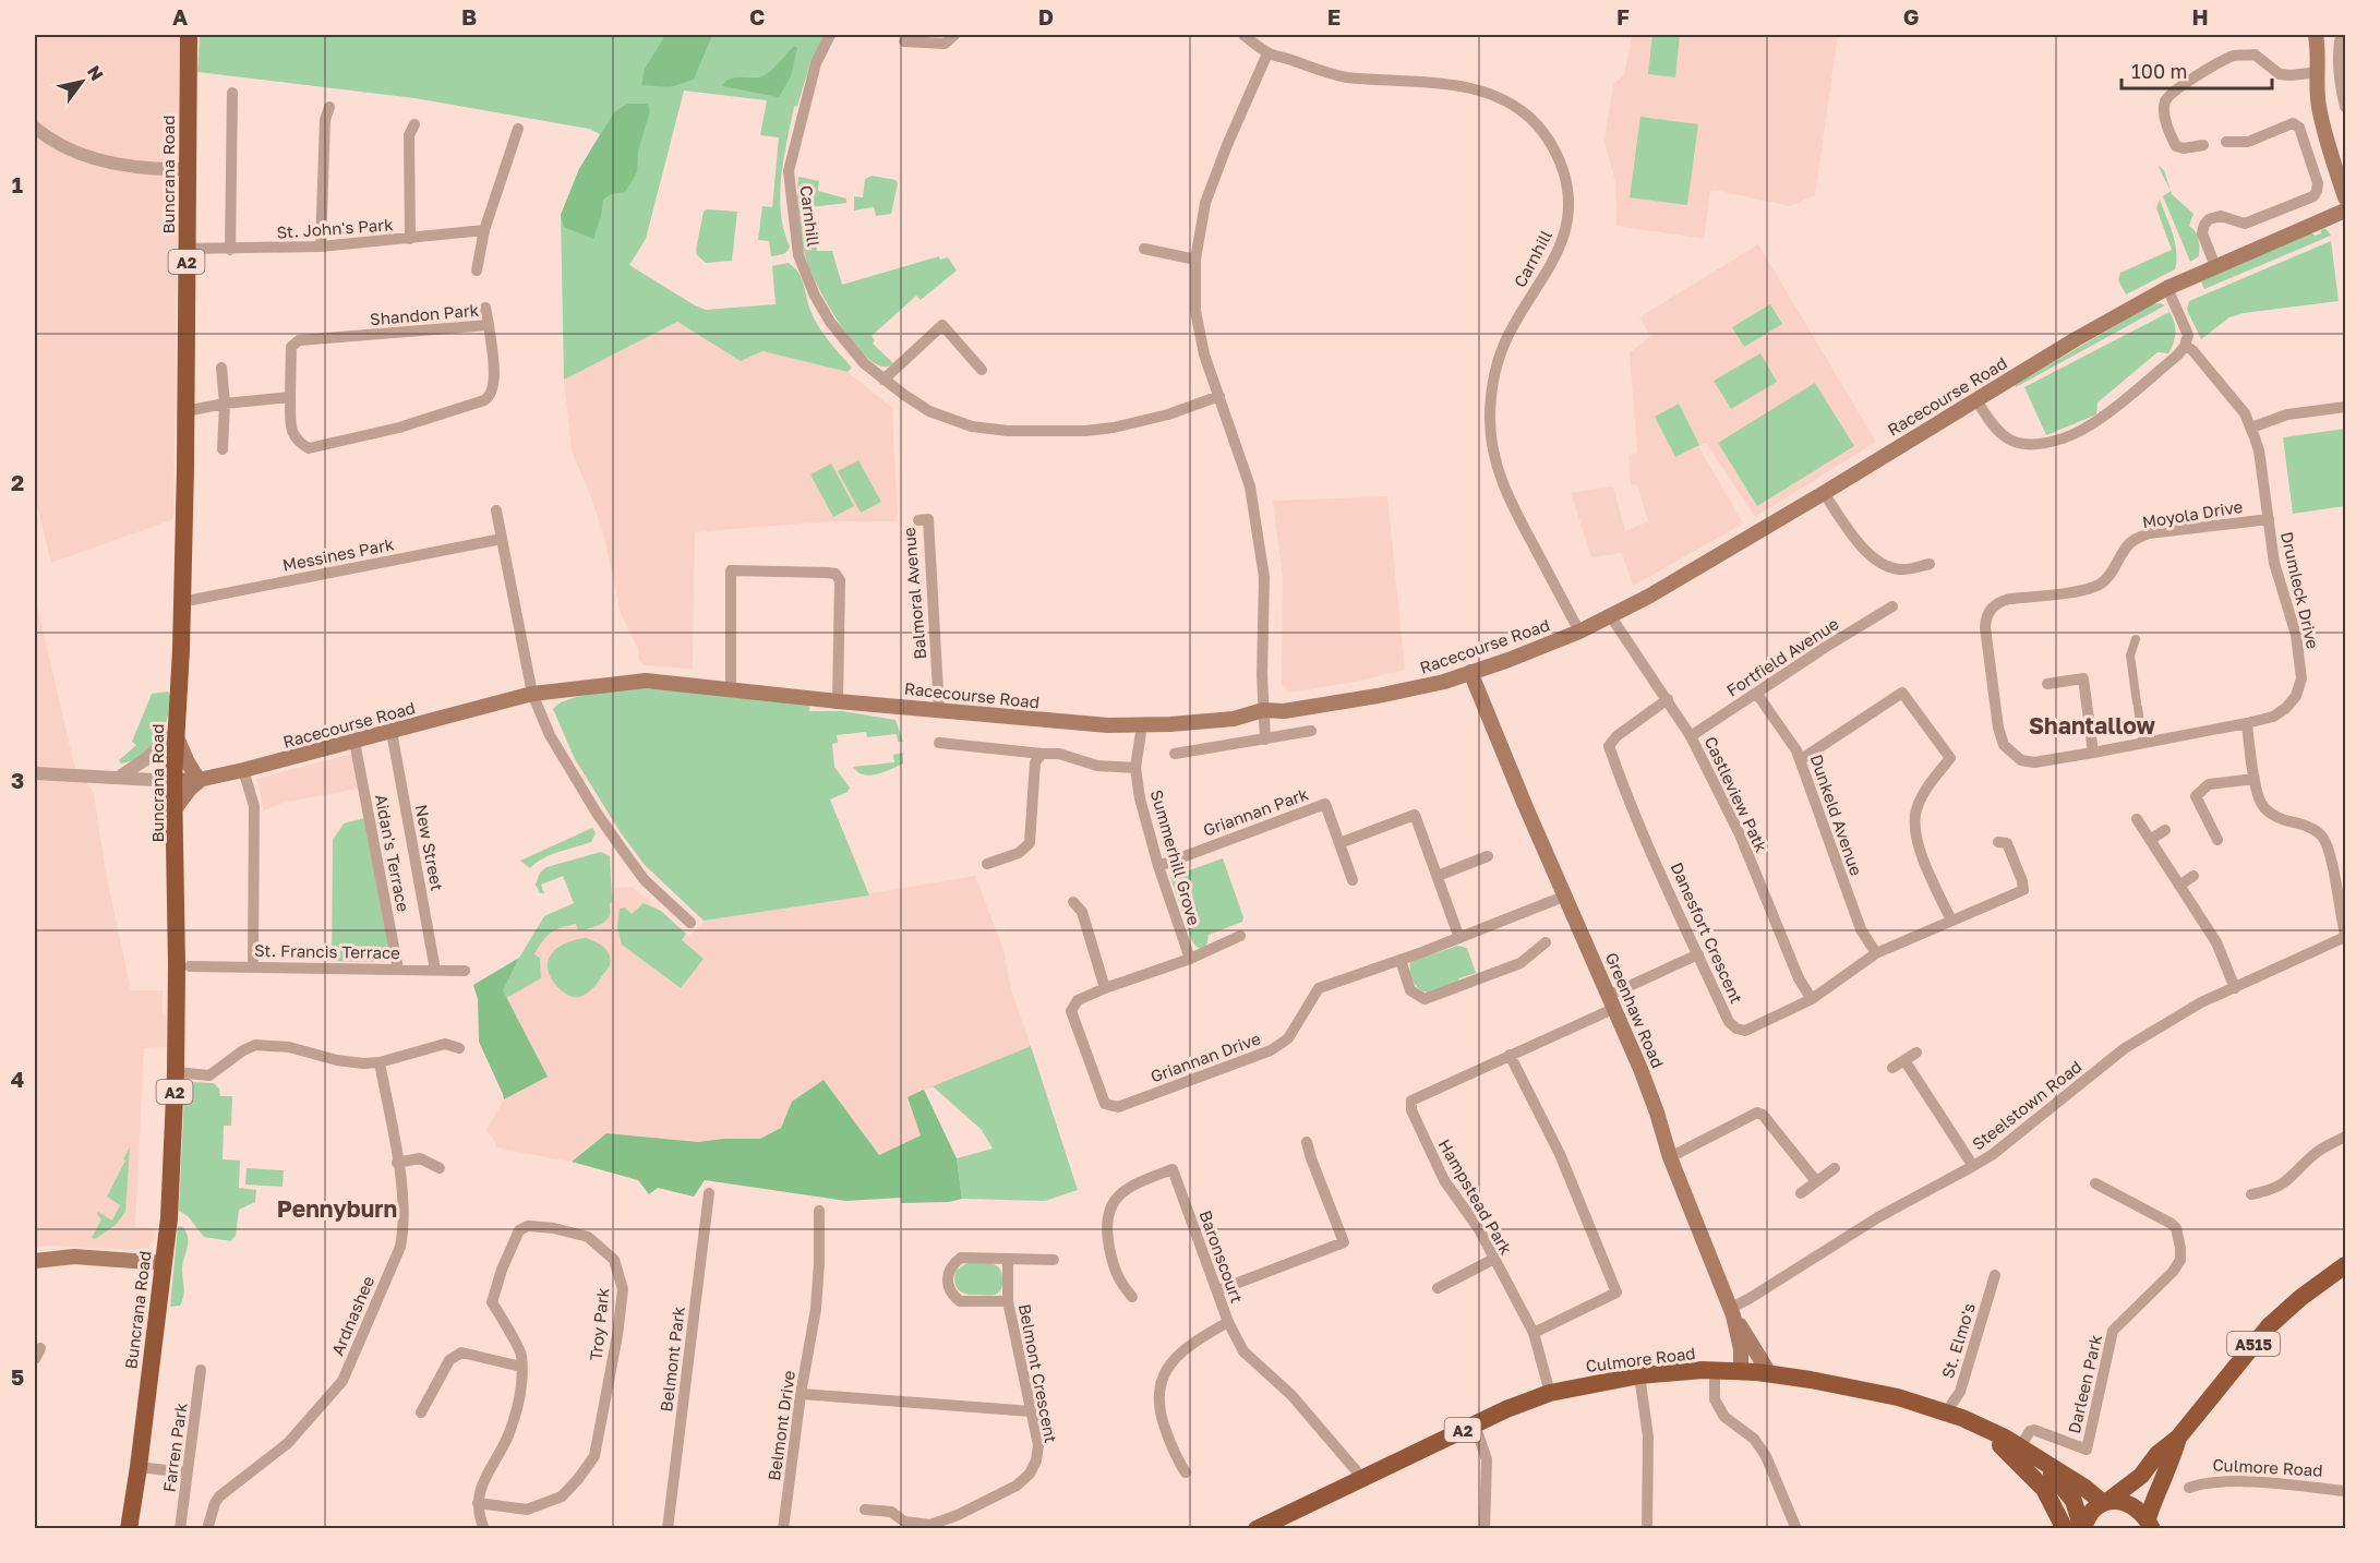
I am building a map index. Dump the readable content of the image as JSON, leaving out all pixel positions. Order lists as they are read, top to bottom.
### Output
{
  "streets": {
    "highway": [
      "Buncrana Road",
      "A2",
      "A515",
      "Culmore Road"
    ],
    "main road": ["Racecourse Road", "Greenhaw Road"],
    "street": [
      "Carnhill",
      "St. John's Park",
      "Shandon Park",
      "Moyola Drive",
      "Messines Park",
      "Drumleck Drive",
      "Balmoral Avenue",
      "Fortfield Avenue",
      "Castleview Patk",
      "Griannan Park",
      "Dunkeld Avenue",
      "New Street",
      "Aidan's Terrace",
      "Summerhill Grove",
      "Danesfort Crescent",
      "St. Francis Terrace",
      "Griannan Drive",
      "Steelstown Road",
      "Hampstead Park",
      "Baronscourt",
      "Ardnashee",
      "Troy Park",
      "St. Elmo's",
      "Belmont Park",
      "Belmont Crescent",
      "Darleen Park",
      "Belmont Drive",
      "Farren Park"
    ]
  },
  "crossings": [
    ["Buncrana Road", "St. John's Park"],
    ["Buncrana Road", "Racecourse Road"],
    ["Buncrana Road", "Messines Park"],
    ["Carnhill", "Racecourse Road"],
    ["A2", "A515"],
    ["A2", "Culmore Road"],
    ["Racecourse Road", "Balmoral Avenue"],
    ["Racecourse Road", "Castleview Patk"],
    ["Racecourse Road", "New Street"],
    ["Racecourse Road", "Aidan's Terrace"],
    ["Racecourse Road", "Summerhill Grove"],
    ["Racecourse Road", "Greenhaw Road"],
    ["Moyola Drive", "Drumleck Drive"],
    ["Fortfield Avenue", "Castleview Patk"],
    ["Fortfield Avenue", "Dunkeld Avenue"],
    ["Castleview Patk", "Danesfort Crescent"],
    ["Griannan Park", "Summerhill Grove"],
    ["Dunkeld Avenue", "Danesfort Crescent"],
    ["New Street", "St. Francis Terrace"],
    ["Aidan's Terrace", "St. Francis Terrace"],
    ["Summerhill Grove", "Griannan Drive"],
    ["Danesfort Crescent", "Hampstead Park"],
    ["Greenhaw Road", "Griannan Drive"],
    ["Greenhaw Road", "Steelstown Road"],
    ["Greenhaw Road", "Hampstead Park"],
    ["Greenhaw Road", "Culmore Road"],
    ["Hampstead Park", "Culmore Road"],
    ["Baronscourt", "Culmore Road"],
    ["St. Elmo's", "Culmore Road"],
    ["A515", "Culmore Road"],
    ["Culmore Road", "Darleen Park"]
  ],
  "districts": ["Shantallow", "Pennyburn"],
  "scale_bar": "100 m",
  "north": "top right",
  "grid": {
    "columns": [
      "A",
      "B",
      "C",
      "D",
      "E",
      "F",
      "G",
      "H"
    ],
    "rows": [
      "1",
      "2",
      "3",
      "4",
      "5"
    ]
  }
}
